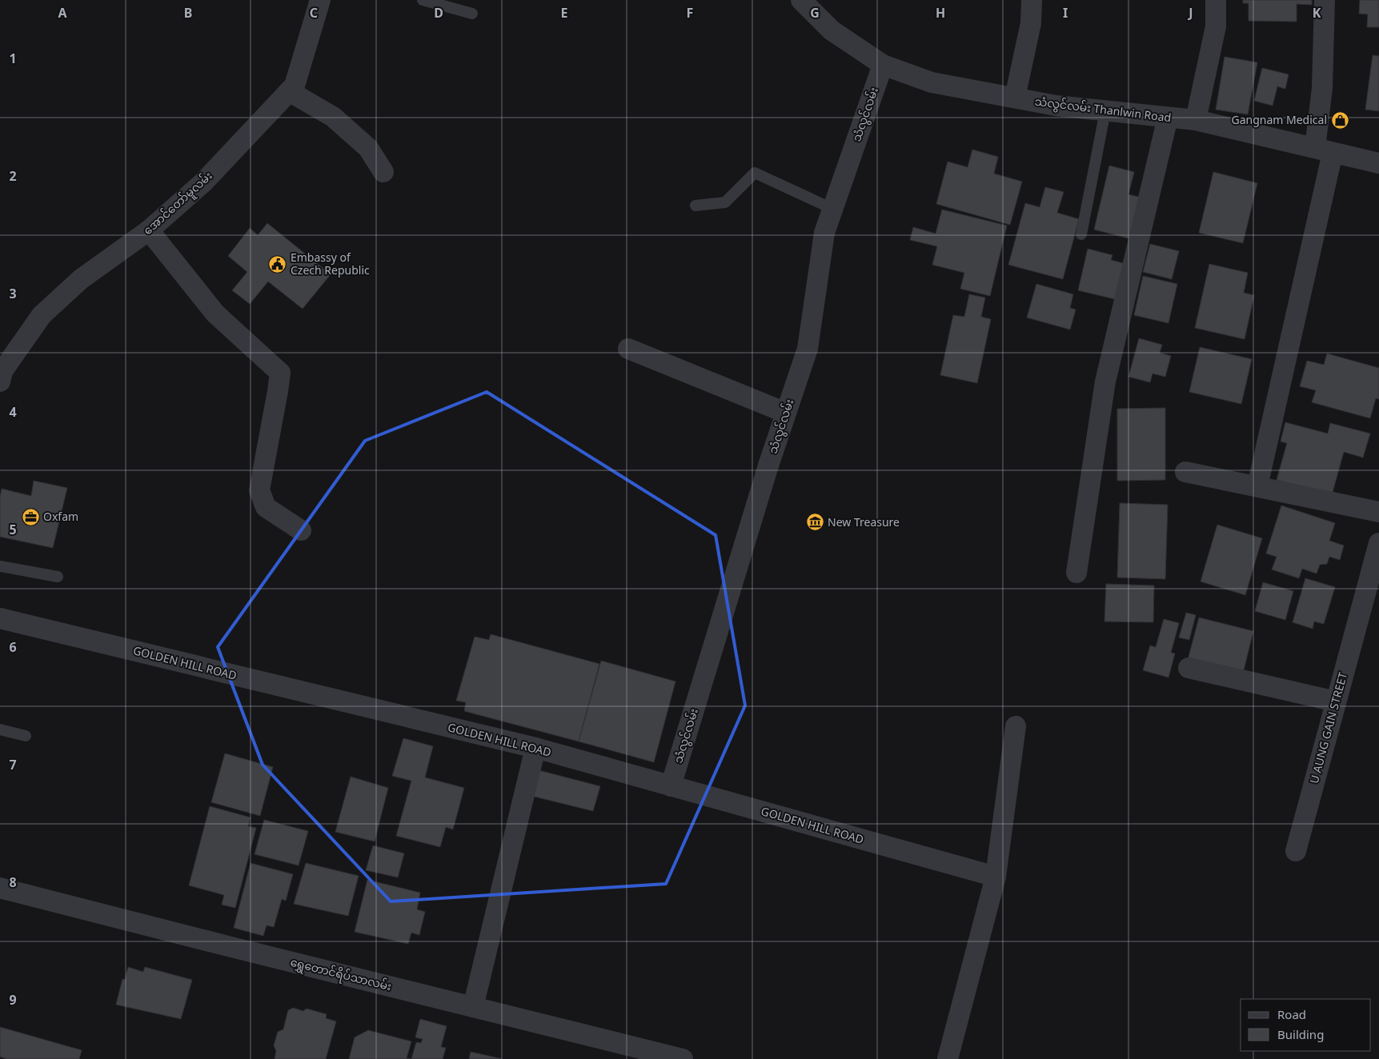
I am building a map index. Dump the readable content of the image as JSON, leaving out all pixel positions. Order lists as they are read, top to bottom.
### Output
{
  "streets": {
    "street": [
      "သံလွင်လမ်း Thanlwin Road",
      "သံလွင်လမ်း",
      "အောင်တော်မူလမ်း",
      "GOLDEN HILL ROAD",
      "U AUNG GAIN STREET",
      "ရွှေတောင်ရိပ်သာလမ်း"
    ]
  },
  "crossings": [
    ["သံလွင်လမ်း Thanlwin Road", "သံလွင်လမ်း"],
    ["သံလွင်လမ်း", "GOLDEN HILL ROAD"]
  ],
  "places": {
    "shop": ["Gangnam Medical"],
    "public building": ["Embassy of Czech Republic"],
    "office": ["Oxfam"],
    "museum": ["New Treasure"]
  },
  "legend": ["Road", "Building"],
  "grid": {
    "columns": [
      "A",
      "B",
      "C",
      "D",
      "E",
      "F",
      "G",
      "H",
      "I",
      "J",
      "K"
    ],
    "rows": [
      "1",
      "2",
      "3",
      "4",
      "5",
      "6",
      "7",
      "8",
      "9"
    ]
  }
}
